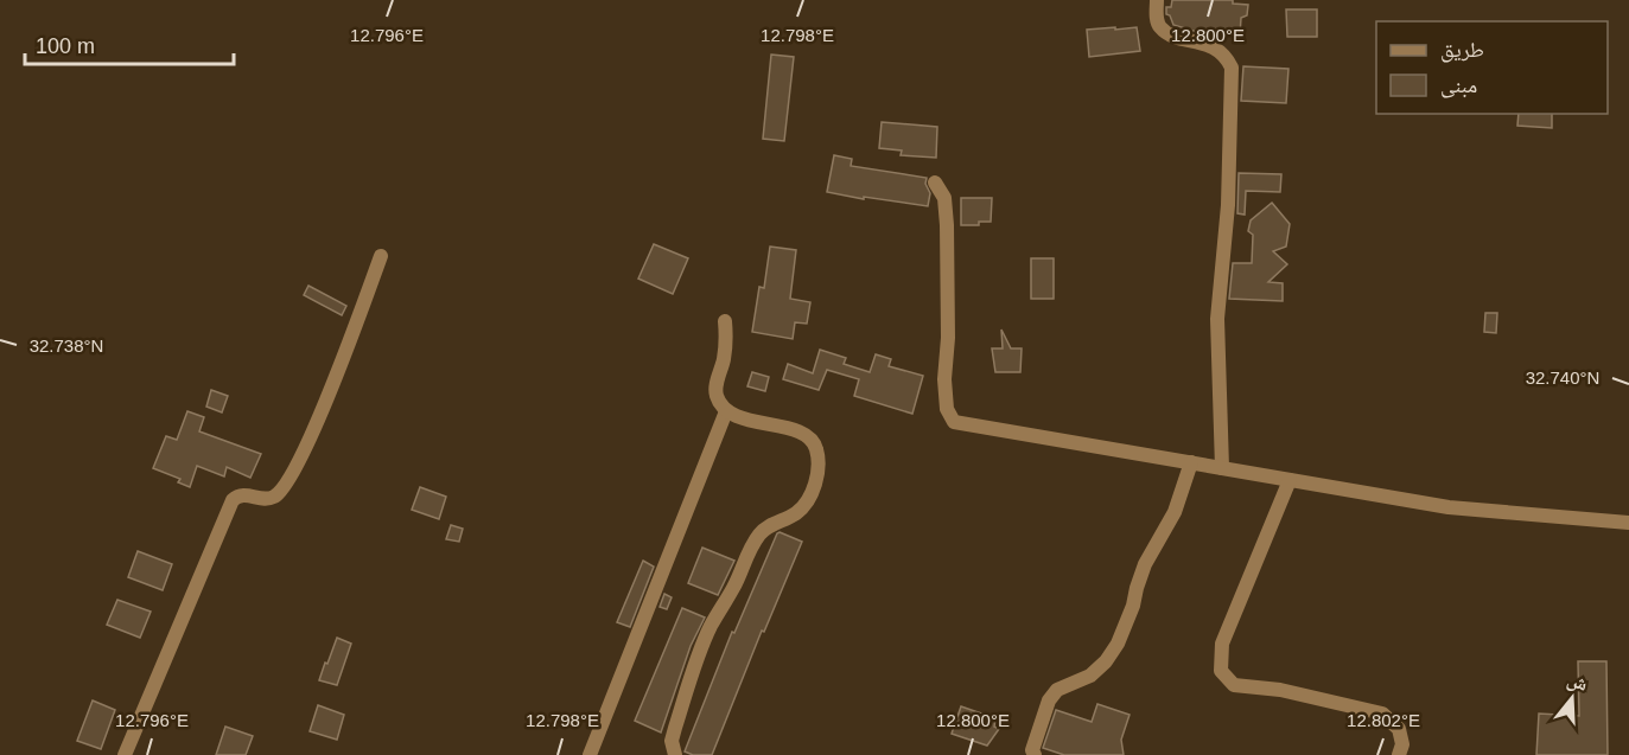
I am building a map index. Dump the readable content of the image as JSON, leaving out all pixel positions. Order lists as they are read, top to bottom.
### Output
{
  "legend": ["طريق", "مبنى"],
  "scale_bar": "100 m",
  "north": "top",
  "coordinates": [
    "12.796°E",
    "12.798°E",
    "12.800°E",
    "32.738°N",
    "32.740°N",
    "12.802°E"
  ]
}
